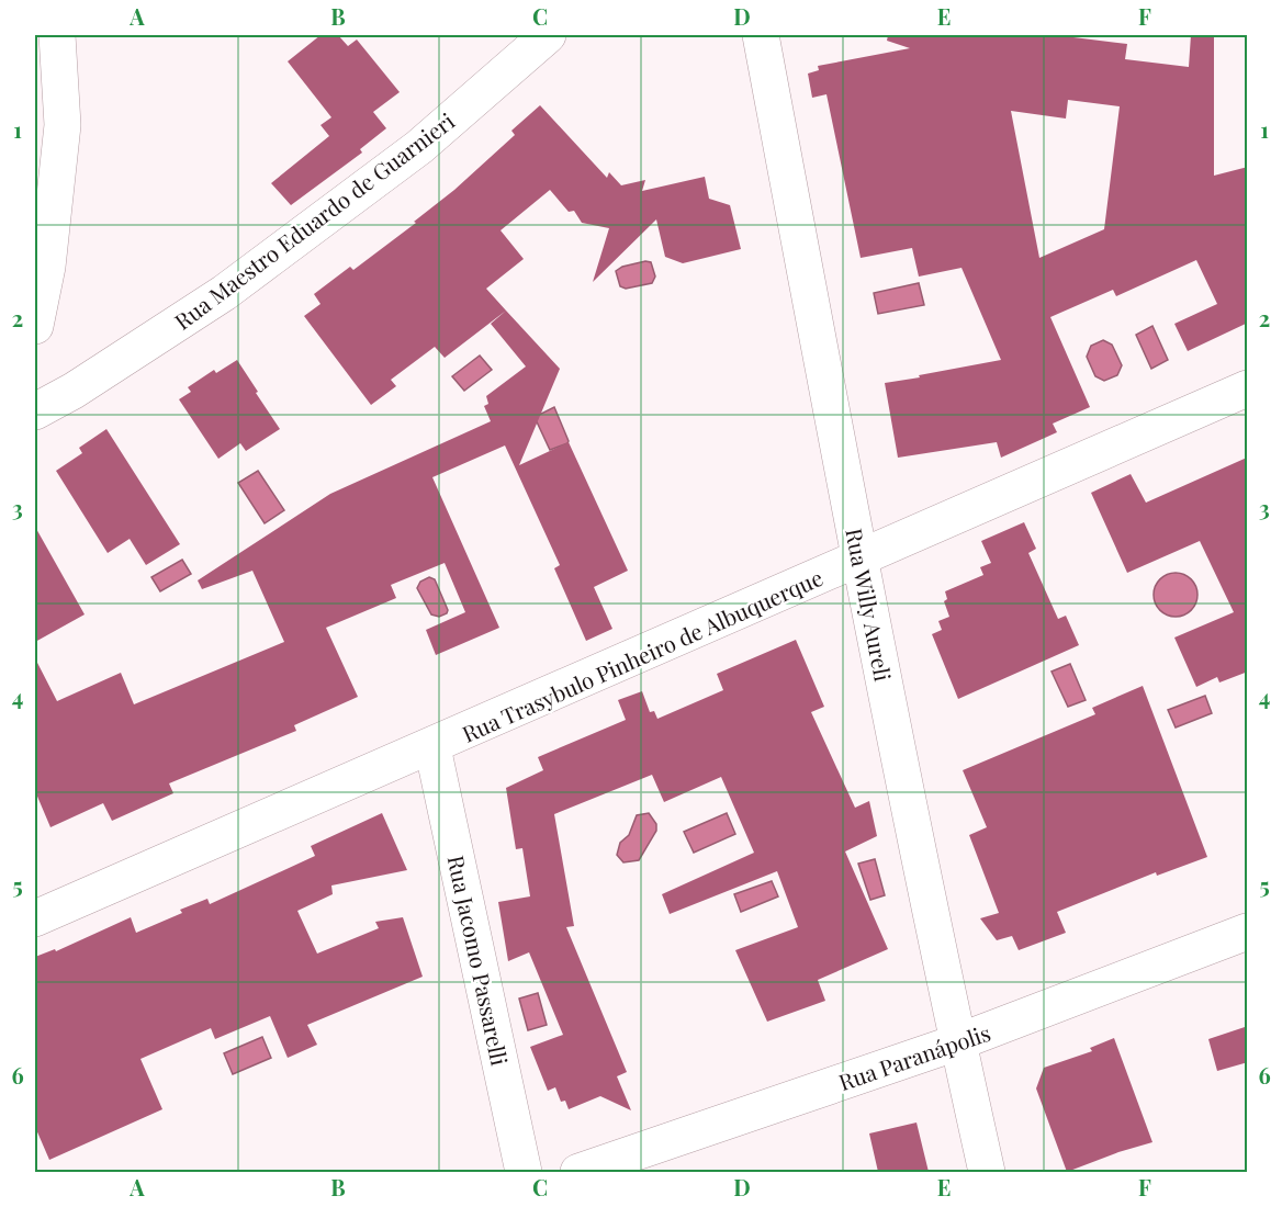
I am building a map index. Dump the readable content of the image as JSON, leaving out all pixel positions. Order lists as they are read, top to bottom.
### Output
{
  "streets": {
    "street": [
      "Rua Maestro Eduardo de Guarnieri",
      "Rua Willy Aureli",
      "Rua Trasybulo Pinheiro de Albuquerque",
      "Rua Jacomo Passarelli",
      "Rua Paranápolis"
    ]
  },
  "crossings": [
    ["Rua Willy Aureli", "Rua Trasybulo Pinheiro de Albuquerque"],
    ["Rua Willy Aureli", "Rua Paranápolis"],
    ["Rua Trasybulo Pinheiro de Albuquerque", "Rua Jacomo Passarelli"]
  ],
  "grid": {
    "columns": [
      "A",
      "B",
      "C",
      "D",
      "E",
      "F"
    ],
    "rows": [
      "1",
      "2",
      "3",
      "4",
      "5",
      "6"
    ]
  }
}
